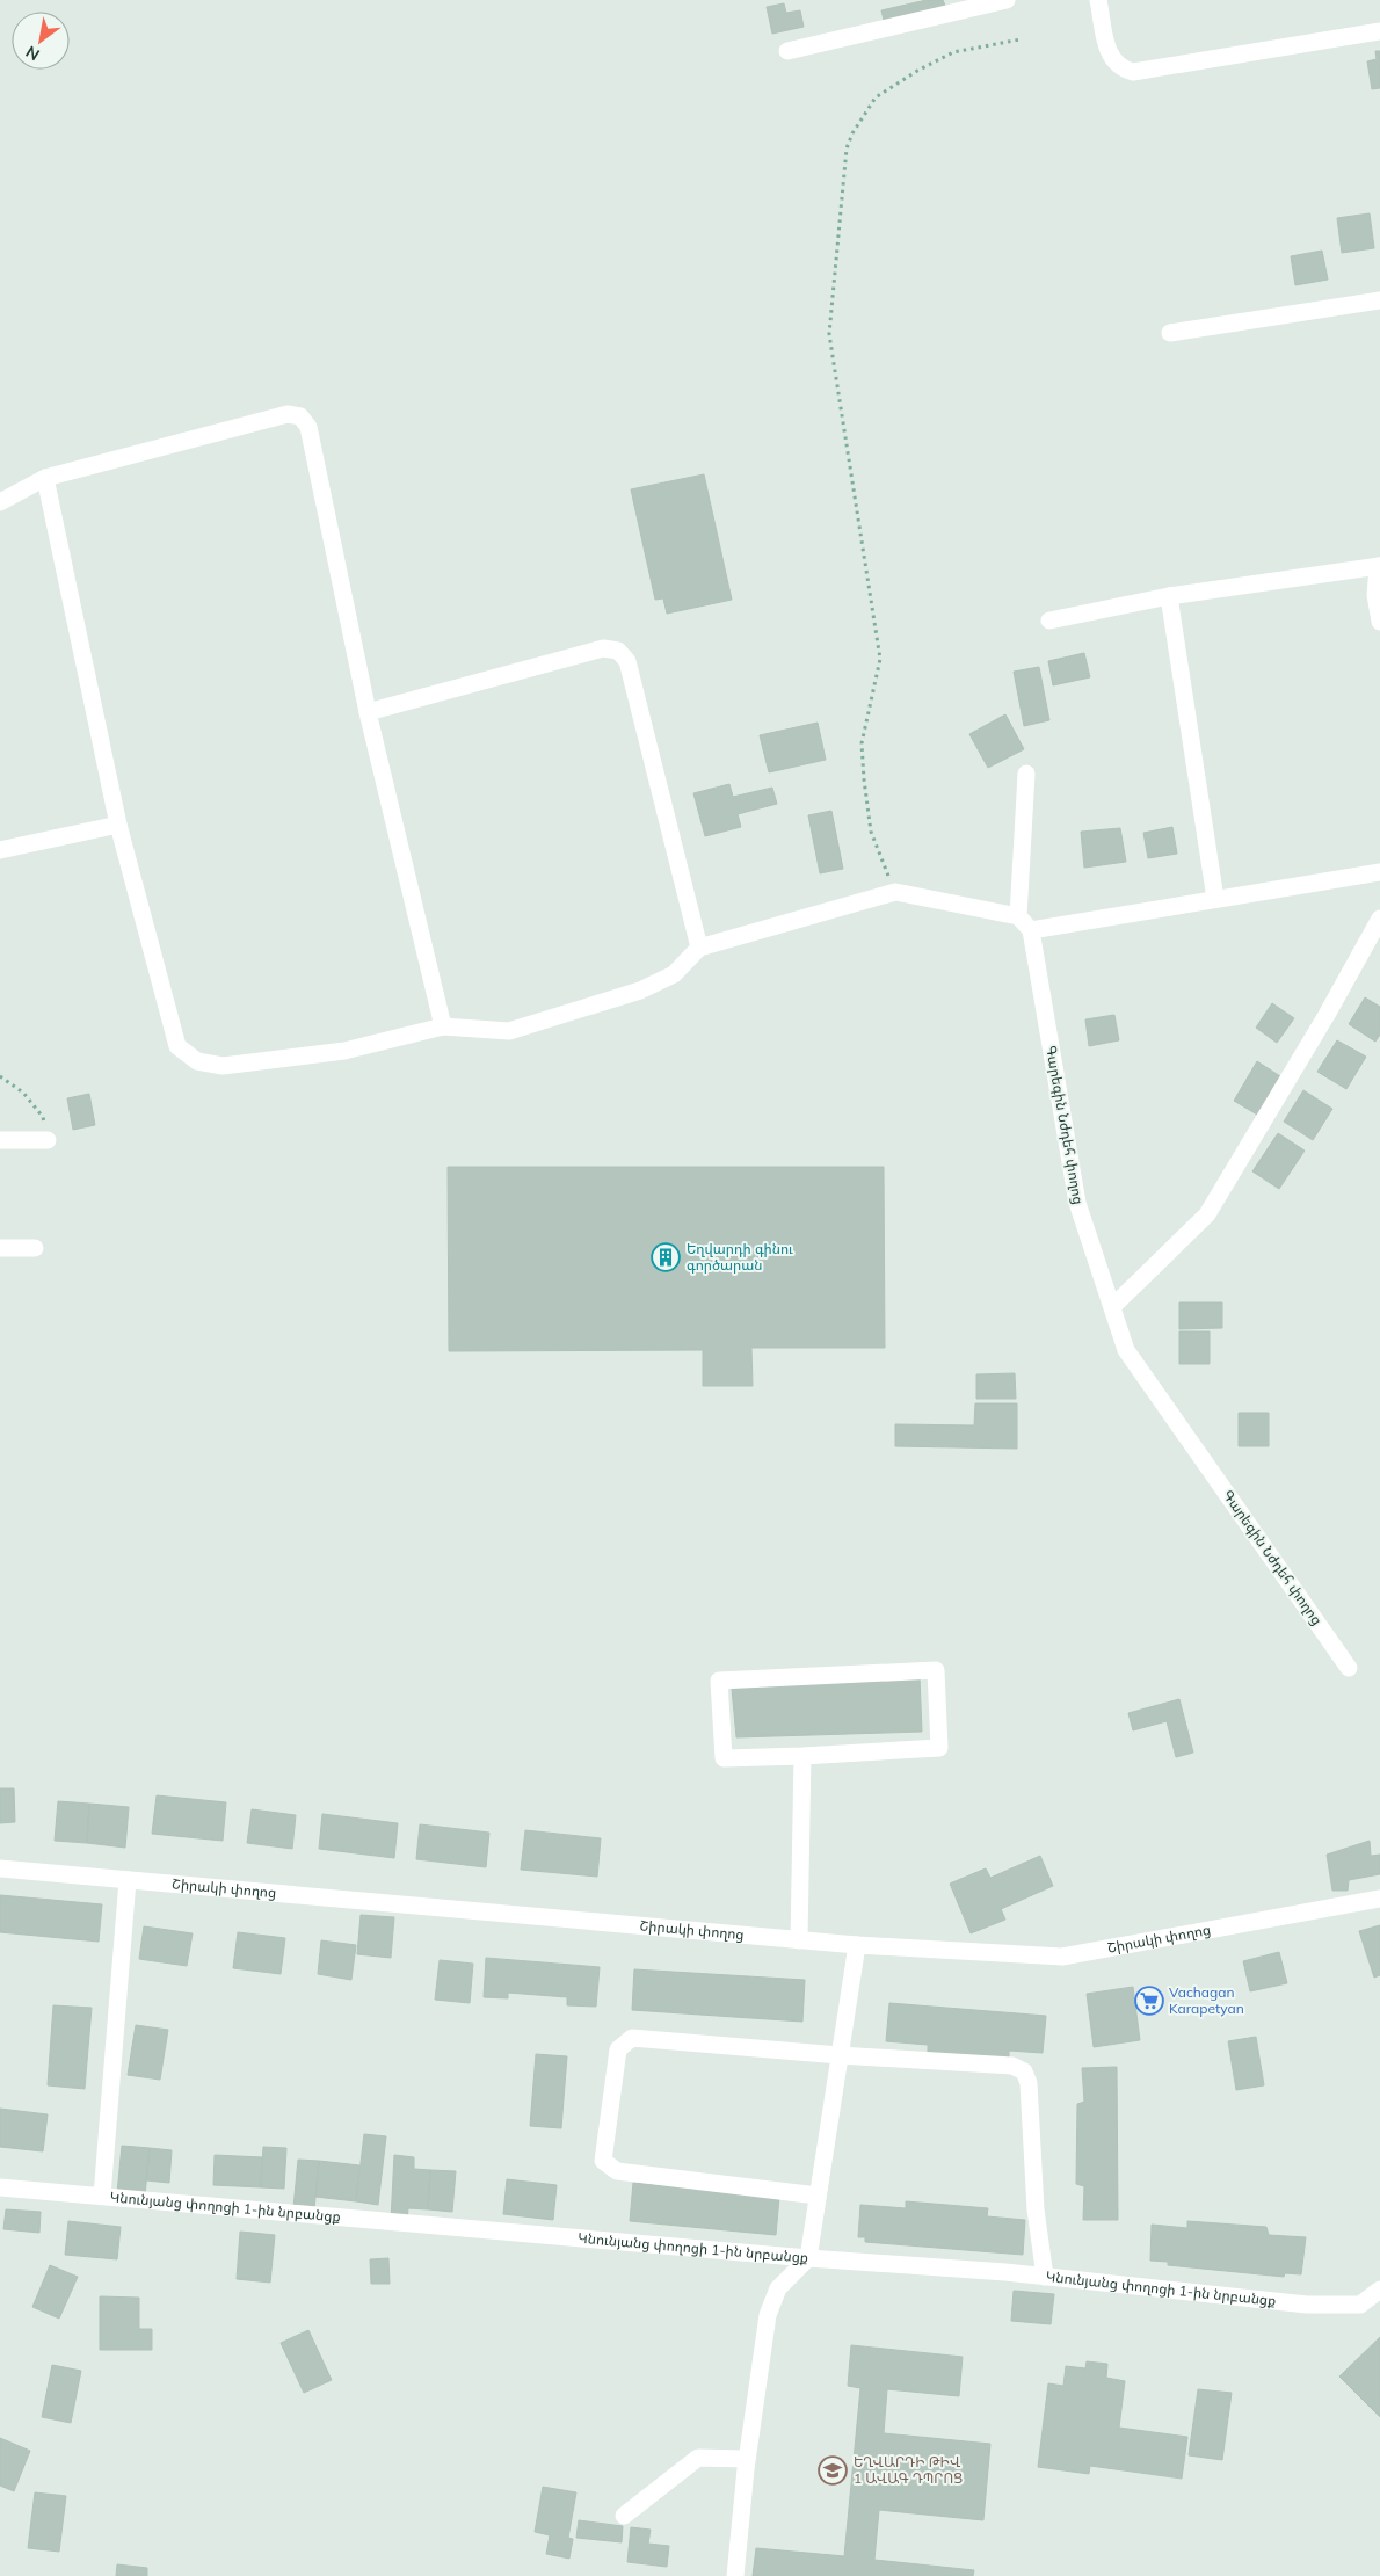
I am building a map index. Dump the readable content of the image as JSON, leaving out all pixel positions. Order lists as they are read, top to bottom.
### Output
{
  "streets": {
    "street": ["Գարեգին Նժդեհ փողոց", "Շիրակի փողոց", "Կնունյանց փողոցի 1-ին նրբանցք"]
  },
  "places": {
    "building": ["Եղվարդի գինու գործարան"],
    "supermarket": ["Vachagan Karapetyan"],
    "school or university": ["ԵՂՎԱՐԴԻ ԹԻՎ 1 ԱՎԱԳ ԴՊՐՈՑ"]
  },
  "north": "bottom left"
}
